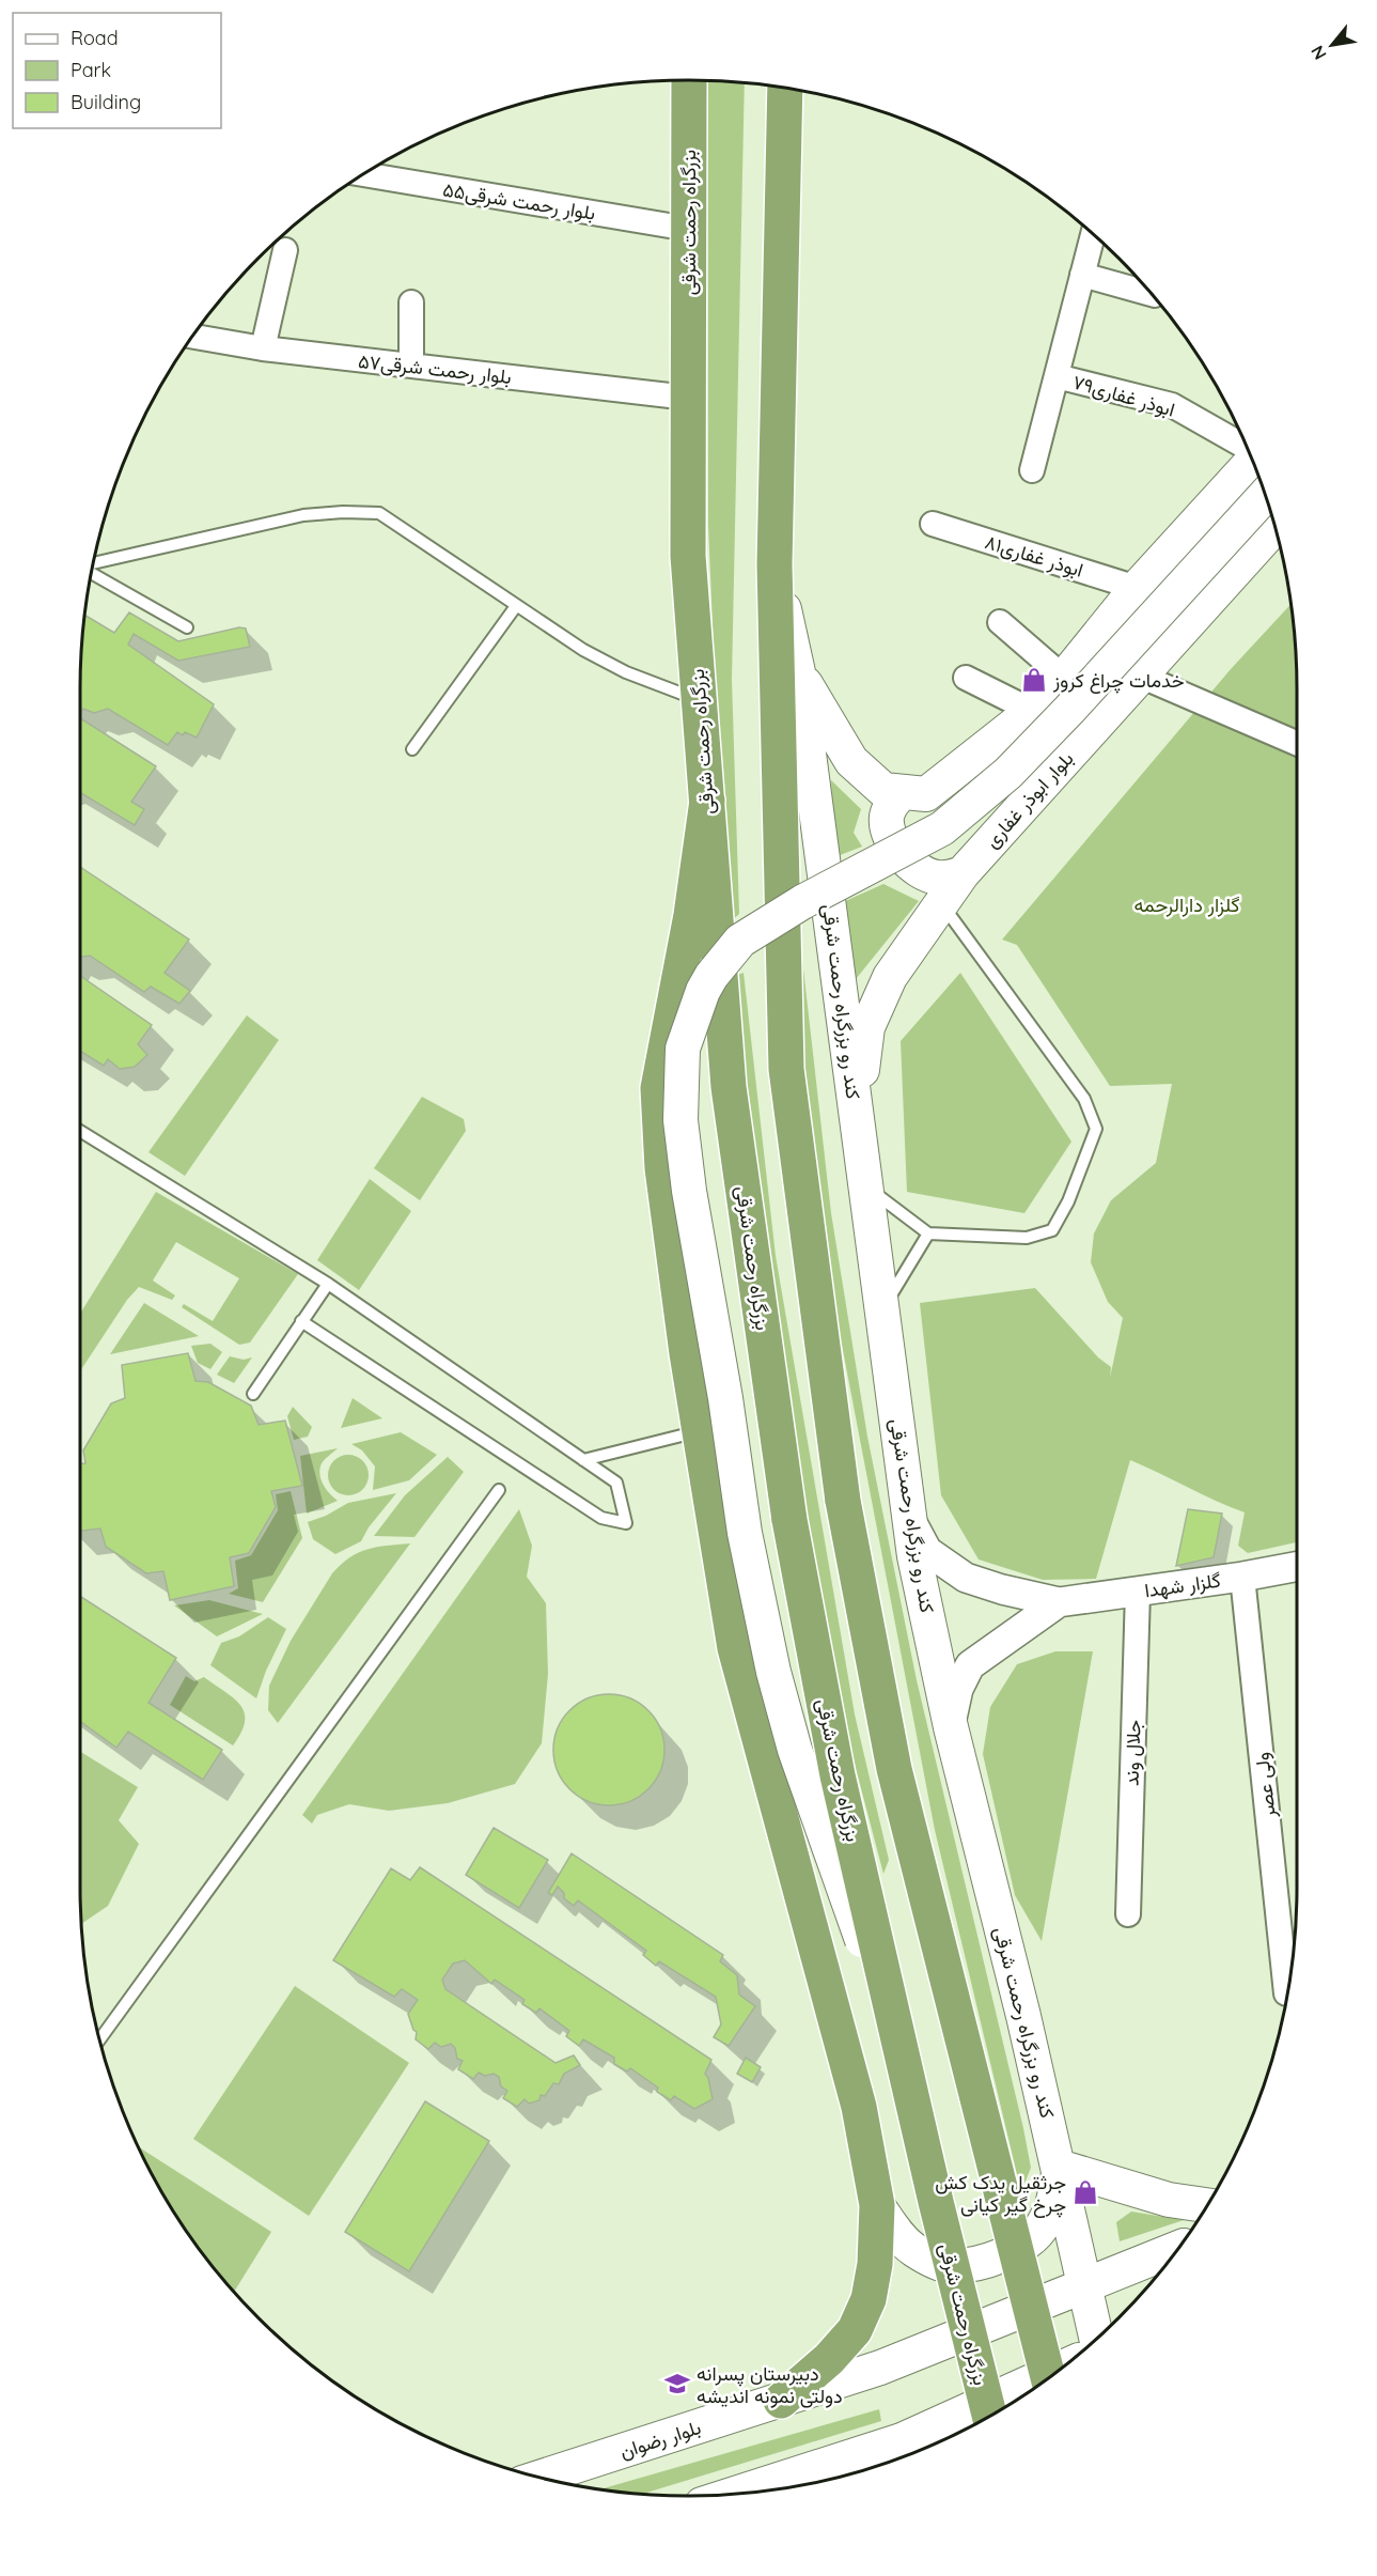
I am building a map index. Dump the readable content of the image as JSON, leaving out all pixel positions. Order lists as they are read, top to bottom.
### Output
{
  "streets": {
    "highway": ["بزرگراه رحمت شرقی"],
    "main road": ["بلوار ابوذر غفاری", "کند رو بزرگراه رحمت شرقی", "بلوار رضوان"],
    "street": [
      "بلوار رحمت شرقی۵۵",
      "۵۷بلوار رحمت شرقی",
      "۷۹ابوذر غفاری",
      "۸۱ابوذر غفاری",
      "گلزار شهدا",
      "جلال وند",
      "ولی عصر"
    ]
  },
  "crossings": [
    ["بلوار رحمت شرقی۵۵", "بزرگراه رحمت شرقی"],
    ["بزرگراه رحمت شرقی", "۵۷بلوار رحمت شرقی"],
    ["بلوار ابوذر غفاری", "کند رو بزرگراه رحمت شرقی"],
    ["کند رو بزرگراه رحمت شرقی", "گلزار شهدا"],
    ["کند رو بزرگراه رحمت شرقی", "بلوار رضوان"],
    ["گلزار شهدا", "جلال وند"],
    ["گلزار شهدا", "ولی عصر"]
  ],
  "parks": ["گلزار دارالرحمه"],
  "places": {
    "shop": ["خدمات چراغ کروز", "جرثقیل یدک کش چرخ گیر کیانی"],
    "school or university": ["دبیرستان پسرانه دولتی نمونه اندیشه"]
  },
  "legend": ["Road", "Park", "Building"],
  "north": "bottom left"
}
